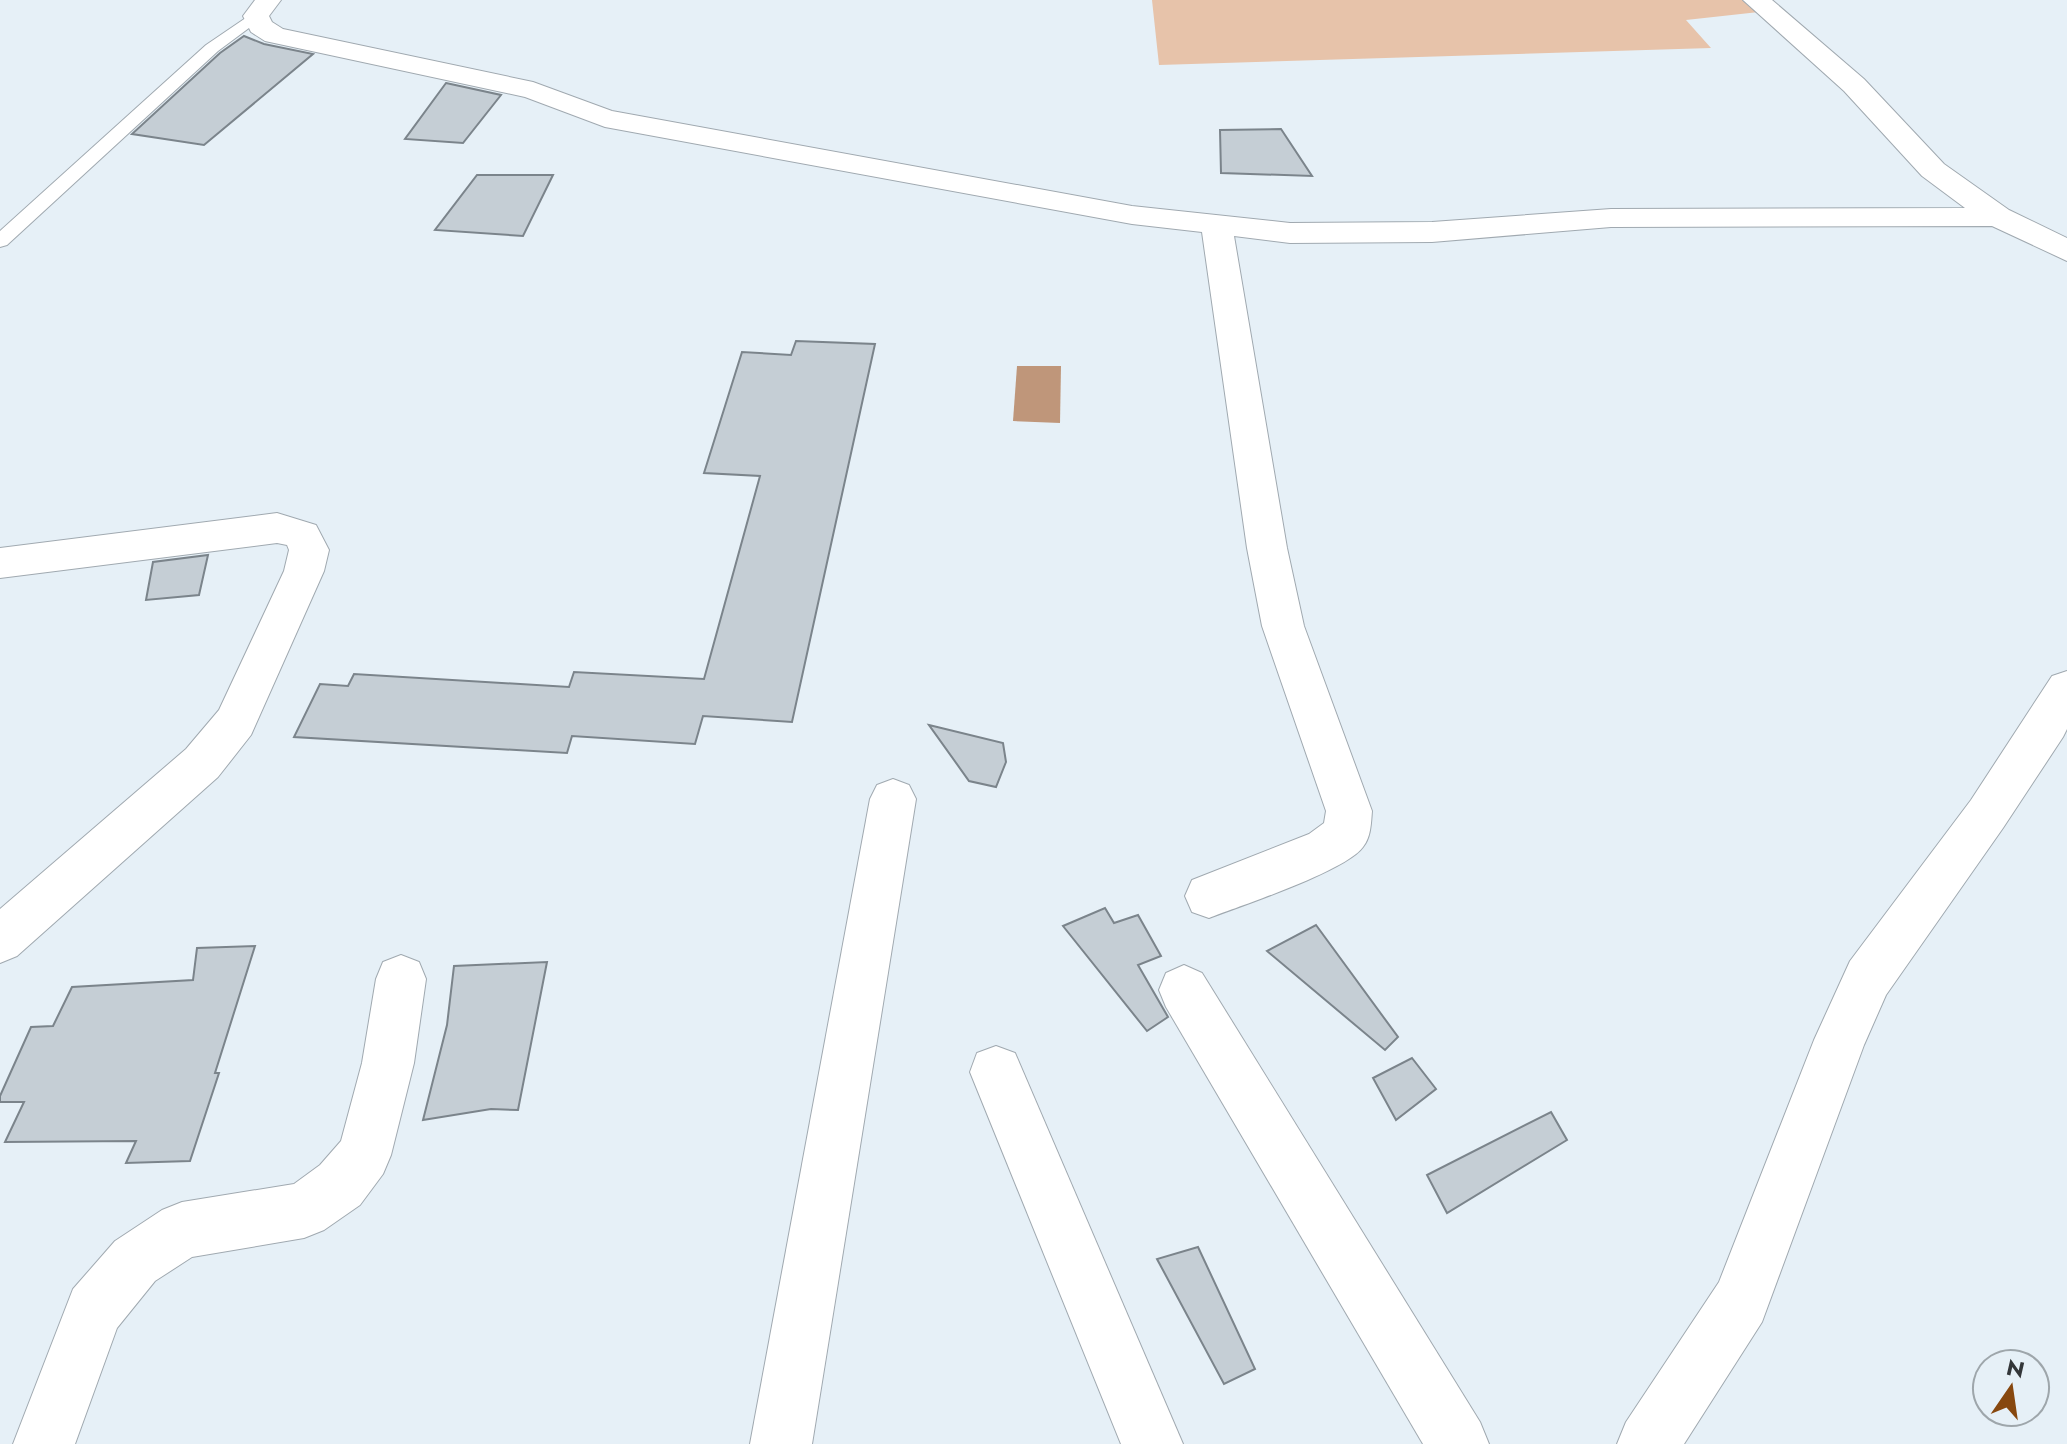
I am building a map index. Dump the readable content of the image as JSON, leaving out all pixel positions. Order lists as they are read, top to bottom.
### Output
{
  "north": "top"
}
